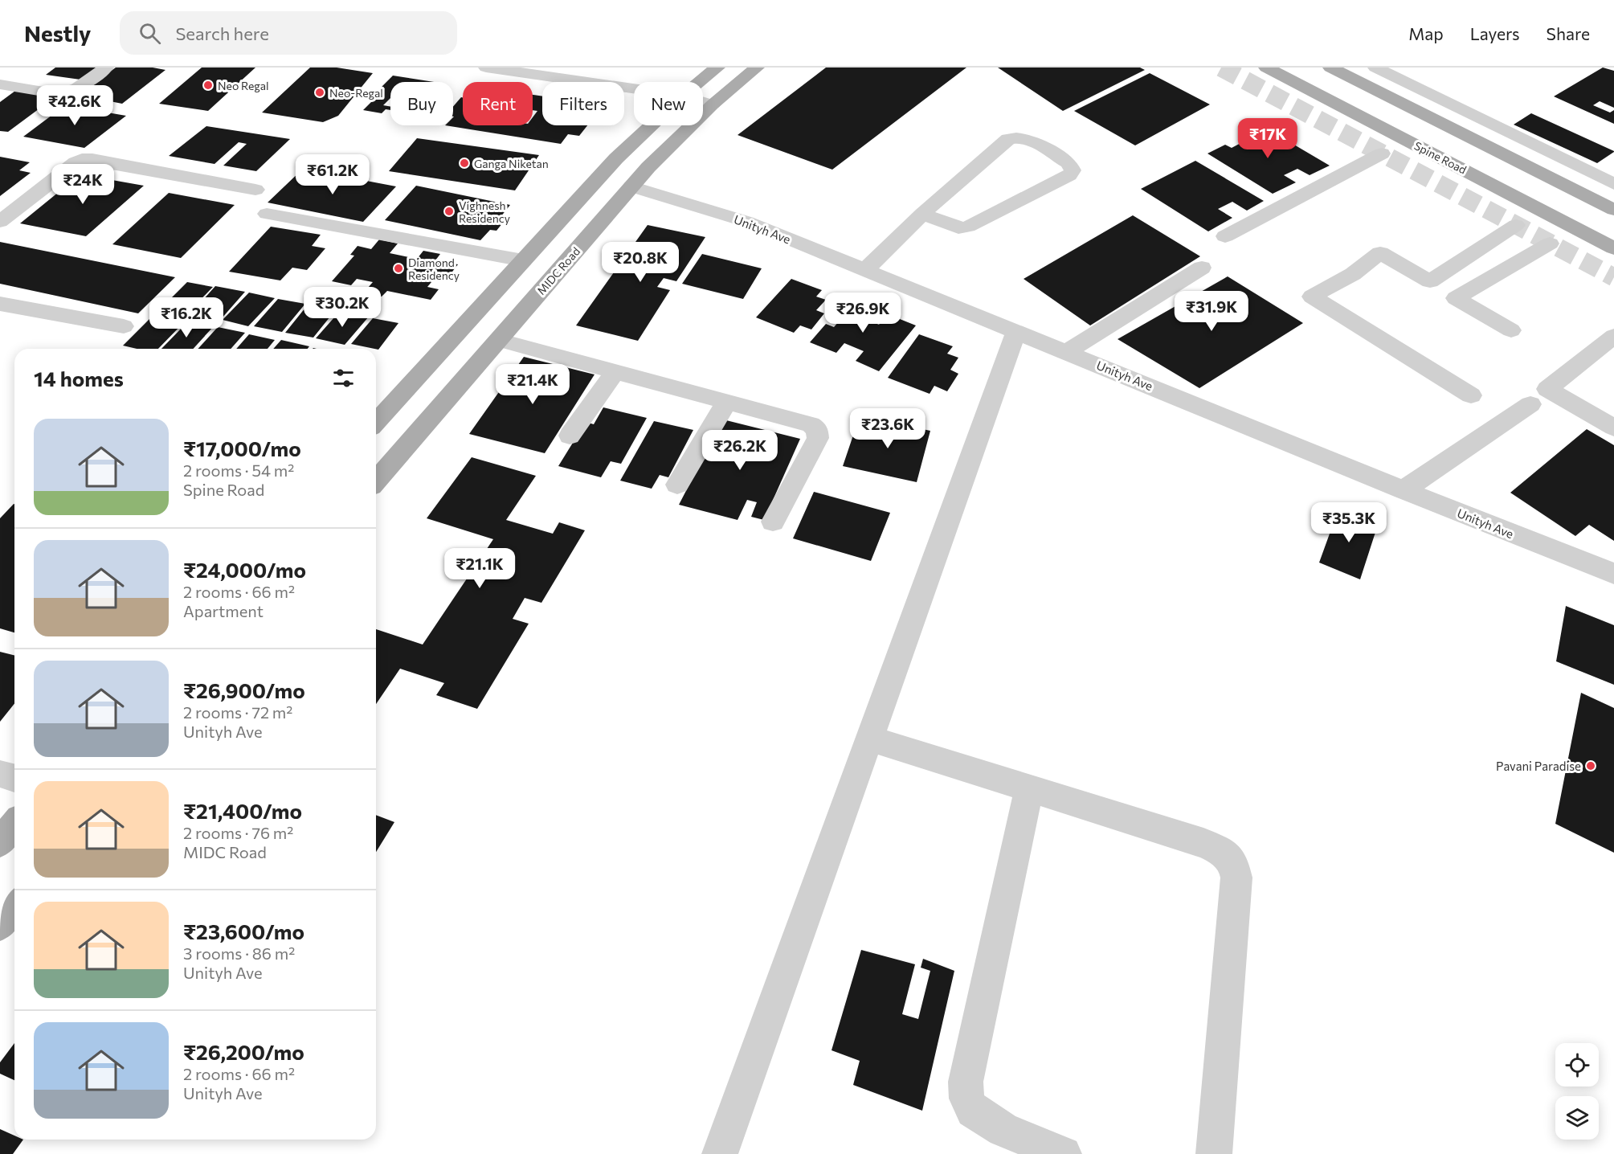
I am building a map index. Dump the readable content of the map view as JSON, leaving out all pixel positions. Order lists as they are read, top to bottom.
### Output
{
  "streets": {
    "main road": ["Spine Road", "MIDC Road"],
    "street": ["Unityh Ave"]
  },
  "crossings": [
    ["Unityh Ave", "MIDC Road"]
  ],
  "places": [
    "Neo Regal",
    "Neo-Regal",
    "Ganga Niketan",
    "Vighnesh Residency",
    "Diamond Residency",
    "Pavani Paradise"
  ],
  "page": {
    "header": "Nestly",
    "search": "Search here",
    "nav": ["Map", "Layers", "Share"],
    "chip": [
      "Buy",
      "Rent",
      "Filters",
      "New"
    ],
    "price": [
      "₹42.6K",
      "₹17K",
      "₹61.2K",
      "₹24K",
      "₹20.8K",
      "₹30.2K",
      "₹31.9K",
      "₹26.9K",
      "₹16.2K",
      "₹21.4K",
      "₹23.6K",
      "₹26.2K",
      "₹35.3K",
      "₹21.1K"
    ],
    "heading": "14 homes",
    "list": [
      {
        "name": "₹17,000/mo",
        "note": "2 rooms · 54 m² · Spine Road"
      },
      {
        "name": "₹24,000/mo",
        "note": "2 rooms · 66 m² · Apartment"
      },
      {
        "name": "₹26,900/mo",
        "note": "2 rooms · 72 m² · Unityh Ave"
      },
      {
        "name": "₹21,400/mo",
        "note": "2 rooms · 76 m² · MIDC Road"
      },
      {
        "name": "₹23,600/mo",
        "note": "3 rooms · 86 m² · Unityh Ave"
      },
      {
        "name": "₹26,200/mo",
        "note": "2 rooms · 66 m² · Unityh Ave"
      }
    ]
  }
}
